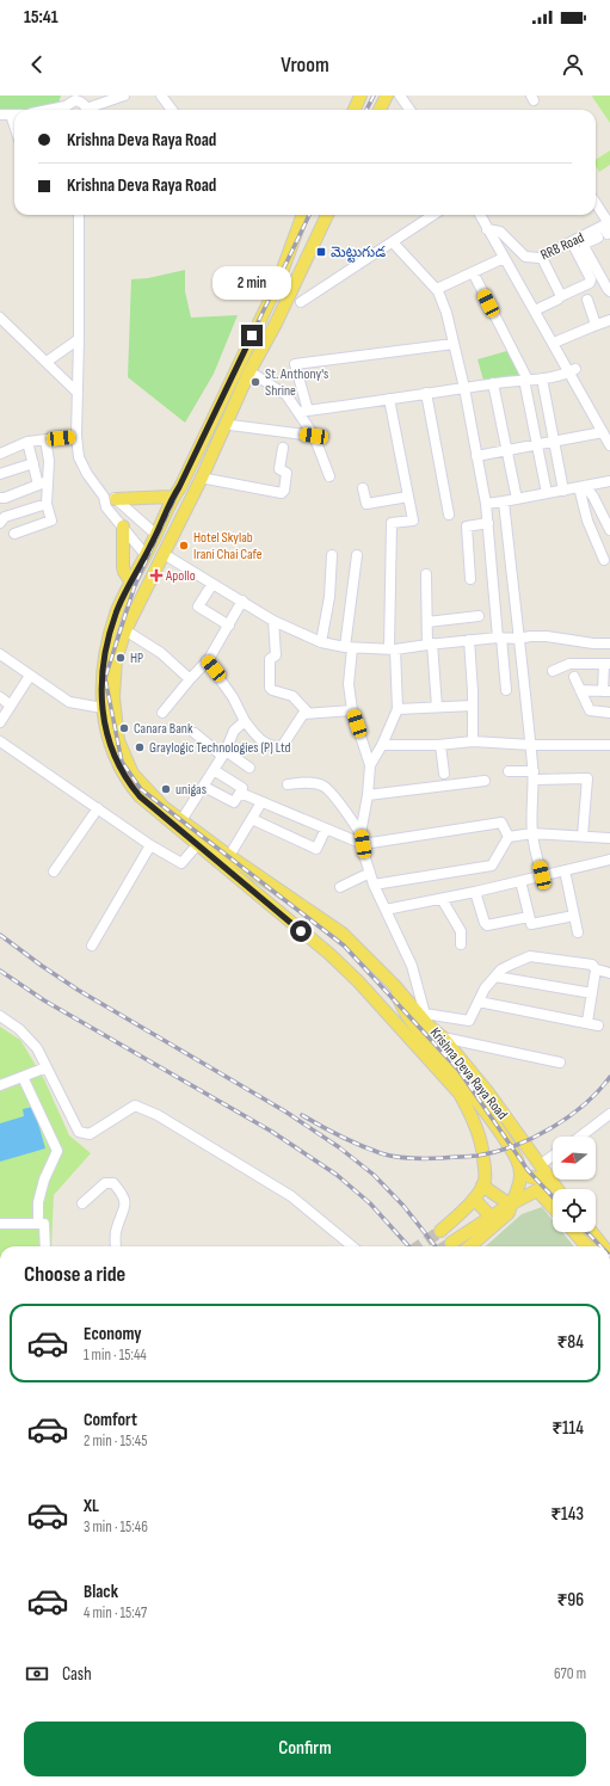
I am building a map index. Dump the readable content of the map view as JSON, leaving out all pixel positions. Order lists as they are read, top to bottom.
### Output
{
  "streets": {
    "main road": ["Krishna Deva Raya Road"],
    "street": ["RRB Road"]
  },
  "places": {
    "transit": ["మెట్టుగుడ"],
    "other": [
      "St. Anthony's Shrine",
      "Hotel Skylab Irani Chai Cafe",
      "HP",
      "Canara Bank",
      "Graylogic Technologies (P) Ltd",
      "unigas"
    ],
    "health": ["Apollo"]
  },
  "north": "left",
  "page": {
    "status": "15:41",
    "header": "Vroom",
    "banner": ["Krishna Deva Raya Road", "Krishna Deva Raya Road"],
    "bubble": "2 min",
    "heading": "Choose a ride",
    "list": [
      {
        "name": "Economy",
        "note": "1 min · 15:44",
        "value": "₹84"
      },
      {
        "name": "Comfort",
        "note": "2 min · 15:45",
        "value": "₹114"
      },
      {
        "name": "XL",
        "note": "3 min · 15:46",
        "value": "₹143"
      },
      {
        "name": "Black",
        "note": "4 min · 15:47",
        "value": "₹96"
      }
    ],
    "pay": ["Cash", "670 m"],
    "buttons": "Confirm"
  }
}
